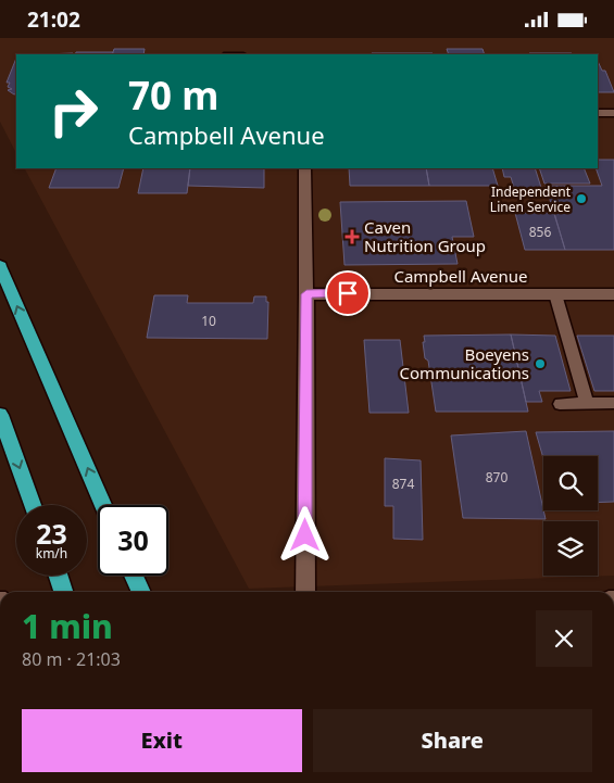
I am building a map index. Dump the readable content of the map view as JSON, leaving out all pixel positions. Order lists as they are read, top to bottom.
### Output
{
  "streets": {
    "street": ["Campbell Avenue"]
  },
  "places": {
    "other": ["Independent Linen Service", "Boeyens Communications"],
    "health": ["Caven Nutrition Group"]
  },
  "house_numbers": [
    "856",
    "10",
    "870",
    "874"
  ],
  "page": {
    "status": "21:02",
    "turn": ["70 m", "Campbell Avenue"],
    "speed": "23 km/h",
    "limit": "30",
    "heading": ["1 min", "80 m · 21:03"],
    "buttons": ["Exit", "Share"]
  }
}
